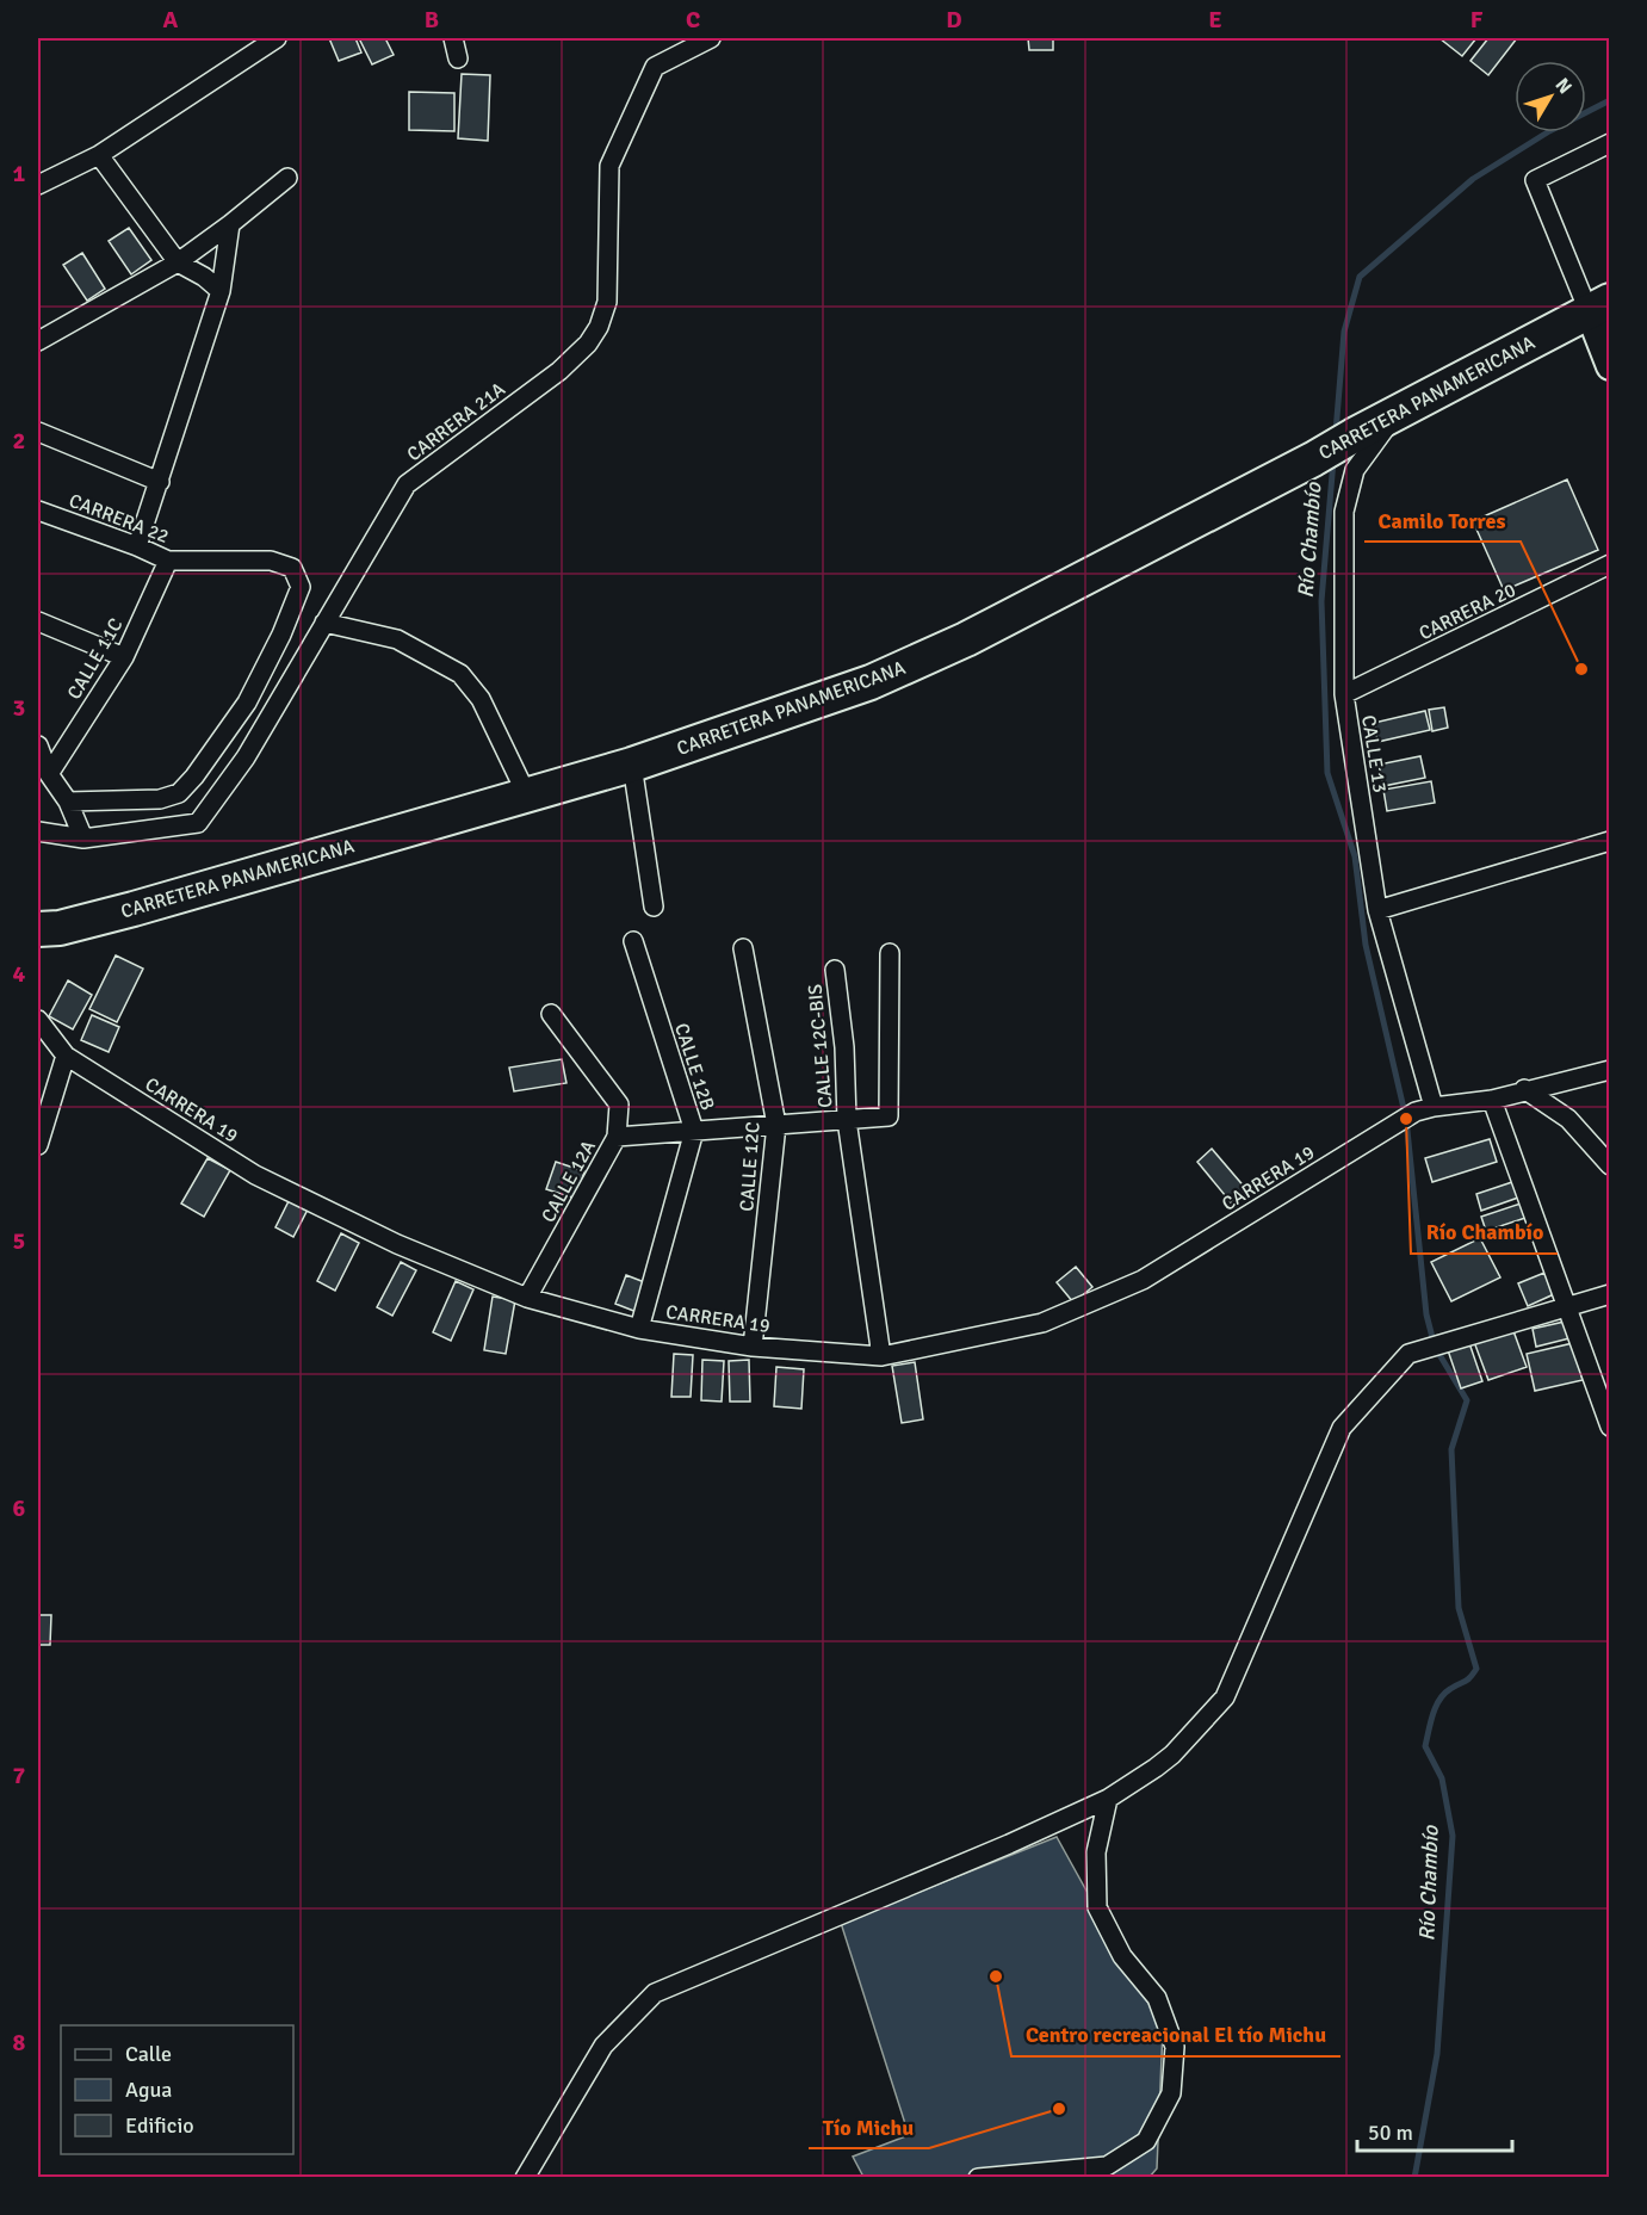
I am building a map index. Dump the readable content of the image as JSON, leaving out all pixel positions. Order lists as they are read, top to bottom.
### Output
{
  "streets": {
    "highway": ["CARRETERA PANAMERICANA"],
    "street": [
      "CARRERA 21A",
      "CARRERA 22",
      "CARRERA 20",
      "CALLE 11C",
      "CALLE 13",
      "CALLE 12C-BIS",
      "CALLE 12B",
      "CARRERA 19",
      "CALLE 12C",
      "CALLE 12A"
    ]
  },
  "crossings": [
    ["CARRETERA PANAMERICANA", "CALLE 13"],
    ["CARRERA 22", "CALLE 11C"],
    ["CARRERA 20", "CALLE 13"],
    ["CALLE 13", "CARRERA 19"],
    ["CALLE 12C-BIS", "CARRERA 19"],
    ["CALLE 12B", "CARRERA 19"],
    ["CARRERA 19", "CALLE 12C"],
    ["CARRERA 19", "CALLE 12A"]
  ],
  "water": ["Río Chambío"],
  "places": [
    "Camilo Torres",
    "Río Chambío",
    "Centro recreacional El tío Michu",
    "Tío Michu"
  ],
  "legend": ["Calle", "Agua", "Edificio"],
  "scale_bar": "50 m",
  "north": "top right",
  "grid": {
    "columns": [
      "A",
      "B",
      "C",
      "D",
      "E",
      "F"
    ],
    "rows": [
      "1",
      "2",
      "3",
      "4",
      "5",
      "6",
      "7",
      "8"
    ]
  }
}
